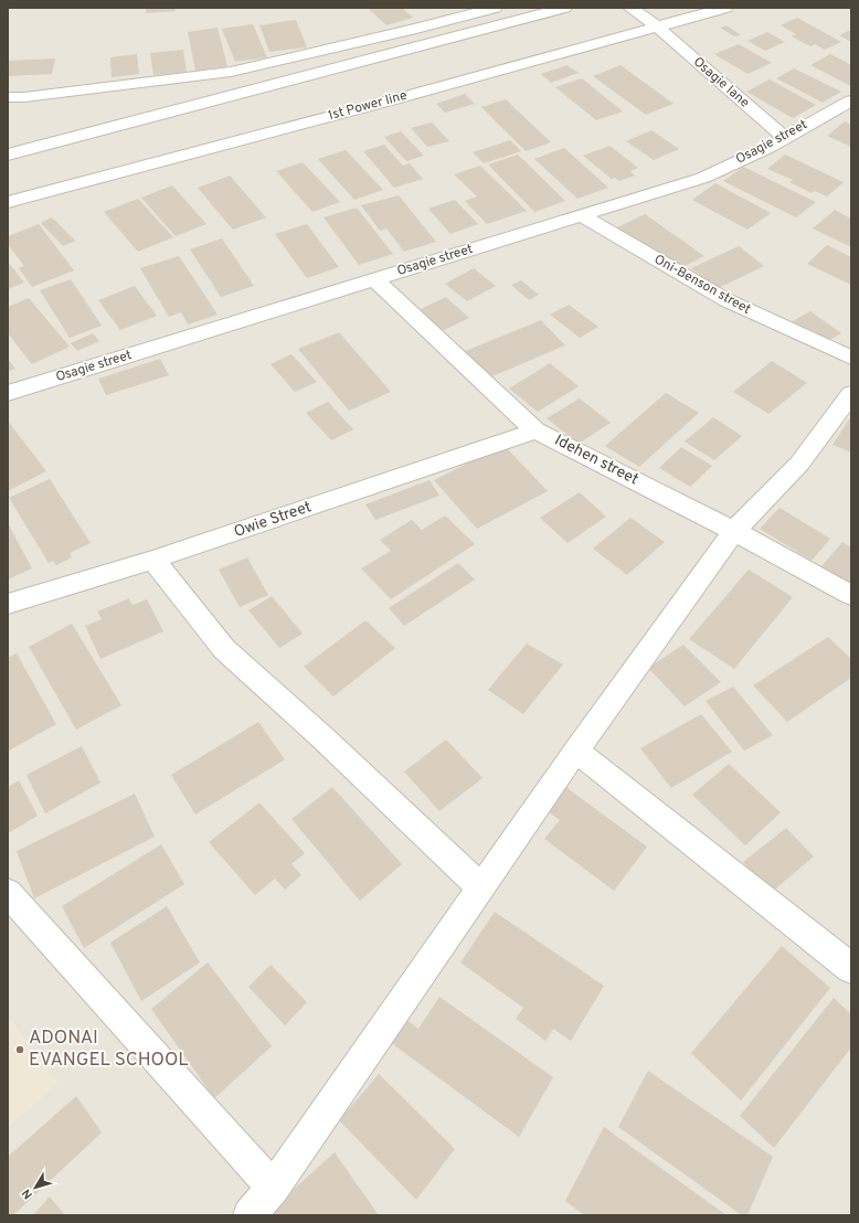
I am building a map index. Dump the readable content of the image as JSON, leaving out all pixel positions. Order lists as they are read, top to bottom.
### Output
{
  "streets": {
    "street": [
      "Osagie lane",
      "1st Power line",
      "Osagie street",
      "Oni-Benson street",
      "Idehen street",
      "Owie Street"
    ]
  },
  "crossings": [
    ["Osagie lane", "1st Power line"],
    ["Osagie lane", "Osagie street"],
    ["Osagie street", "Oni-Benson street"],
    ["Osagie street", "Idehen street"],
    ["Idehen street", "Owie Street"]
  ],
  "places": ["ADONAI EVANGEL SCHOOL"],
  "north": "bottom left"
}
